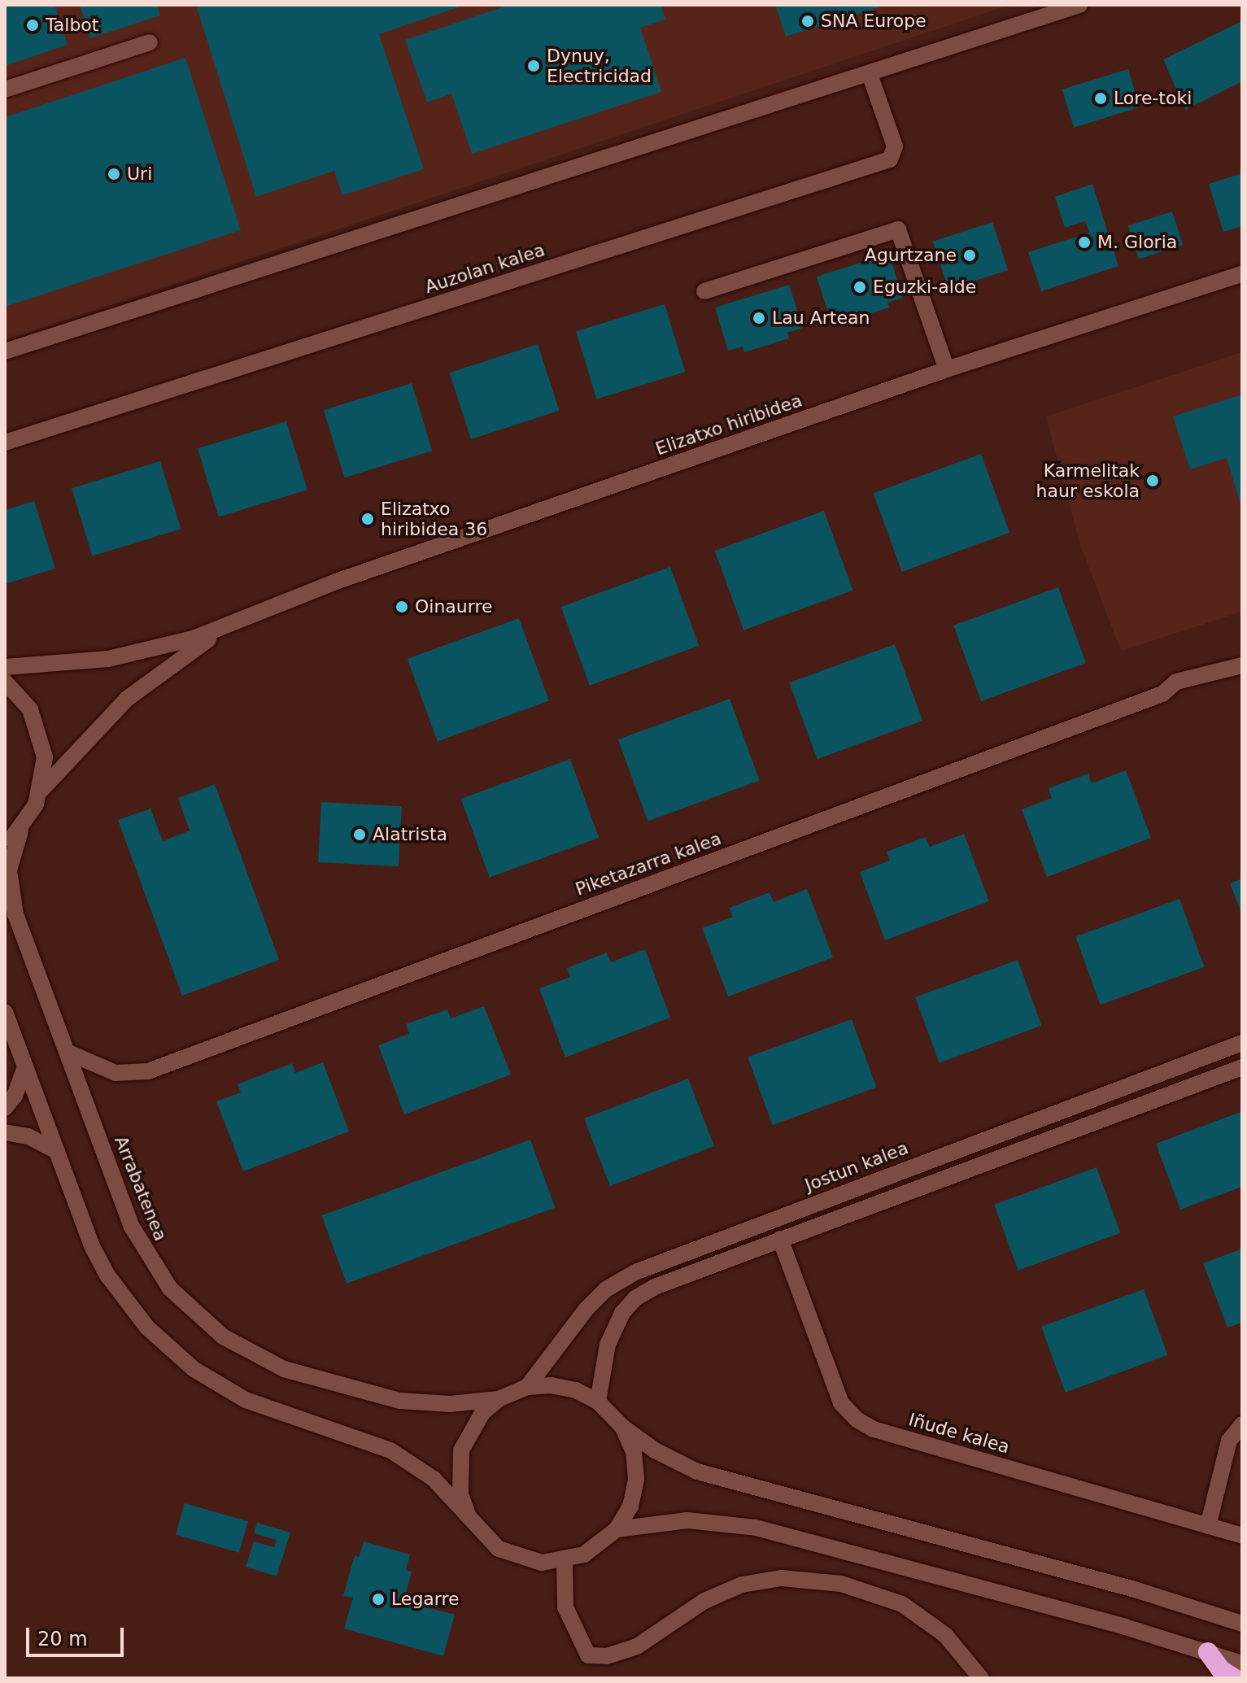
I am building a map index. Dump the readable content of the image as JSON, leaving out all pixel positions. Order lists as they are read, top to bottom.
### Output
{
  "streets": {
    "street": [
      "Auzolan kalea",
      "Elizatxo hiribidea",
      "Piketazarra kalea",
      "Jostun kalea",
      "Arrabatenea",
      "Iñude kalea"
    ]
  },
  "crossings": [
    ["Piketazarra kalea", "Arrabatenea"],
    ["Jostun kalea", "Arrabatenea"]
  ],
  "places": [
    "SNA Europe",
    "Talbot",
    "Dynuy, Electricidad",
    "Lore-toki",
    "Uri",
    "M. Gloria",
    "Agurtzane",
    "Eguzki-alde",
    "Lau Artean",
    "Karmelitak haur eskola",
    "Elizatxo hiribidea 36",
    "Oinaurre",
    "Alatrista",
    "Legarre"
  ],
  "scale_bar": "20 m"
}
